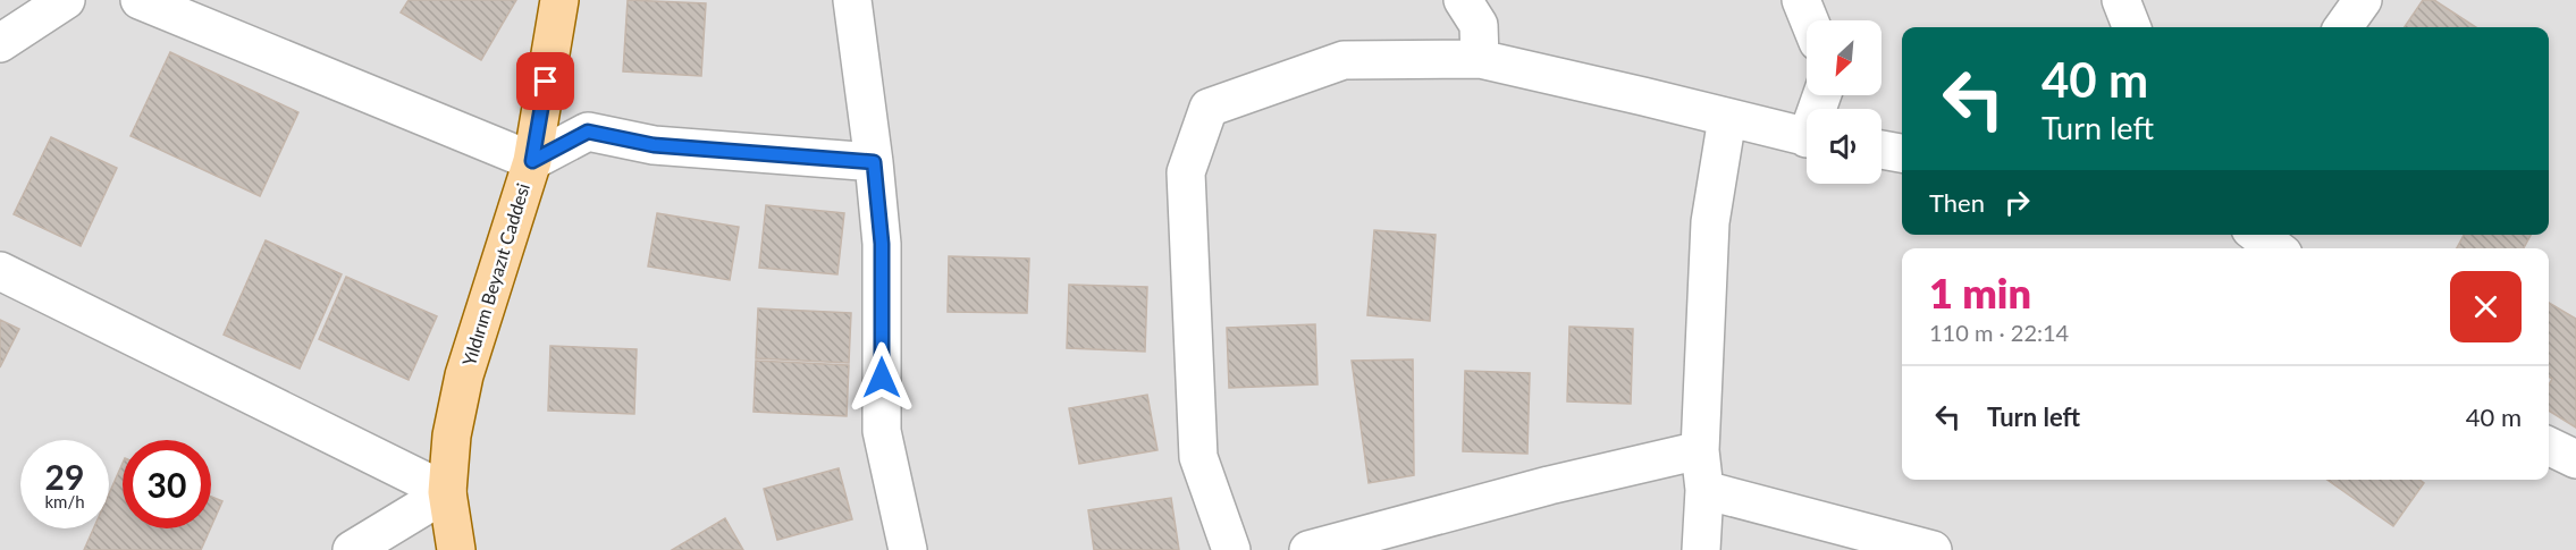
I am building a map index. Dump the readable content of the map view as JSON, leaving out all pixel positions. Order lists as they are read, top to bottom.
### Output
{
  "streets": {
    "main road": ["Yıldırım Beyazıt Caddesi"]
  },
  "north": "bottom left",
  "page": {
    "turn": ["40 m", "Turn left"],
    "then": "Then",
    "heading": ["1 min", "110 m · 22:14"],
    "list": [
      {
        "name": "Turn left",
        "value": "40 m"
      }
    ],
    "speed": "29 km/h",
    "limit": "30"
  }
}
